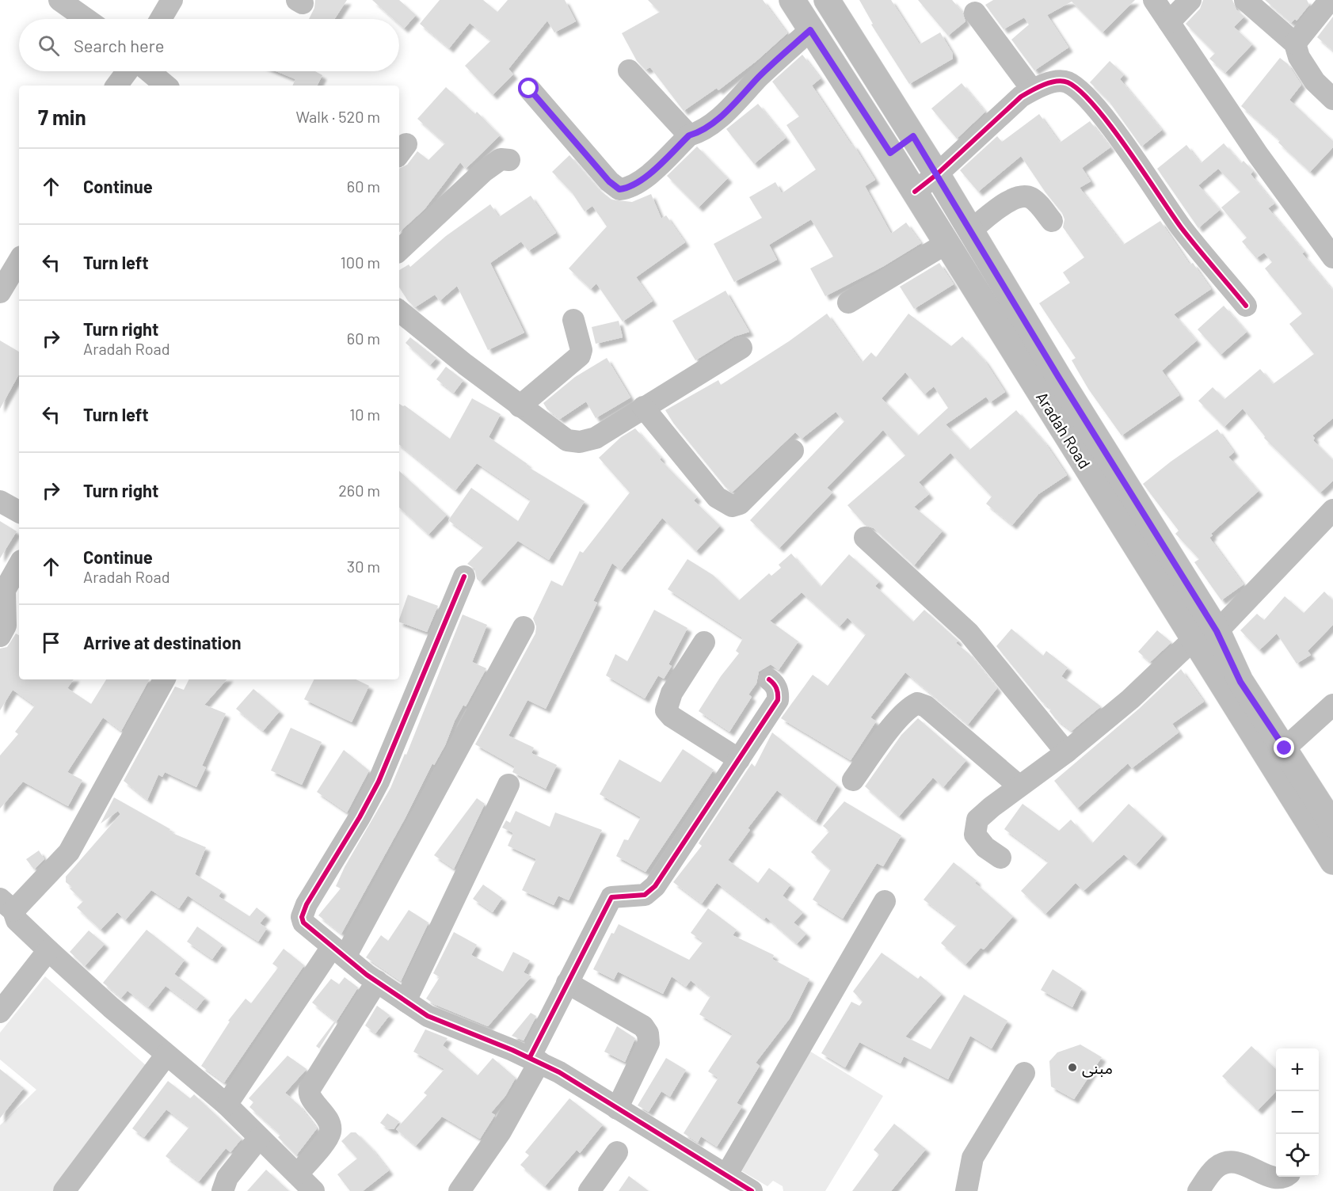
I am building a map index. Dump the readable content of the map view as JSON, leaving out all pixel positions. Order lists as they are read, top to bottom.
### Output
{
  "streets": {
    "main road": ["Aradah Road"]
  },
  "places": ["مبنى"],
  "page": {
    "search": "Search here",
    "heading": ["7 min", "Walk · 520 m"],
    "list": [
      ["Continue", "60 m"],
      ["Turn left", "100 m"],
      ["Turn right", "Aradah Road", "60 m"],
      ["Turn left", "10 m"],
      ["Turn right", "260 m"],
      ["Continue", "Aradah Road", "30 m"],
      "Arrive at destination"
    ],
    "map_buttons": ["+", "−"]
  }
}
